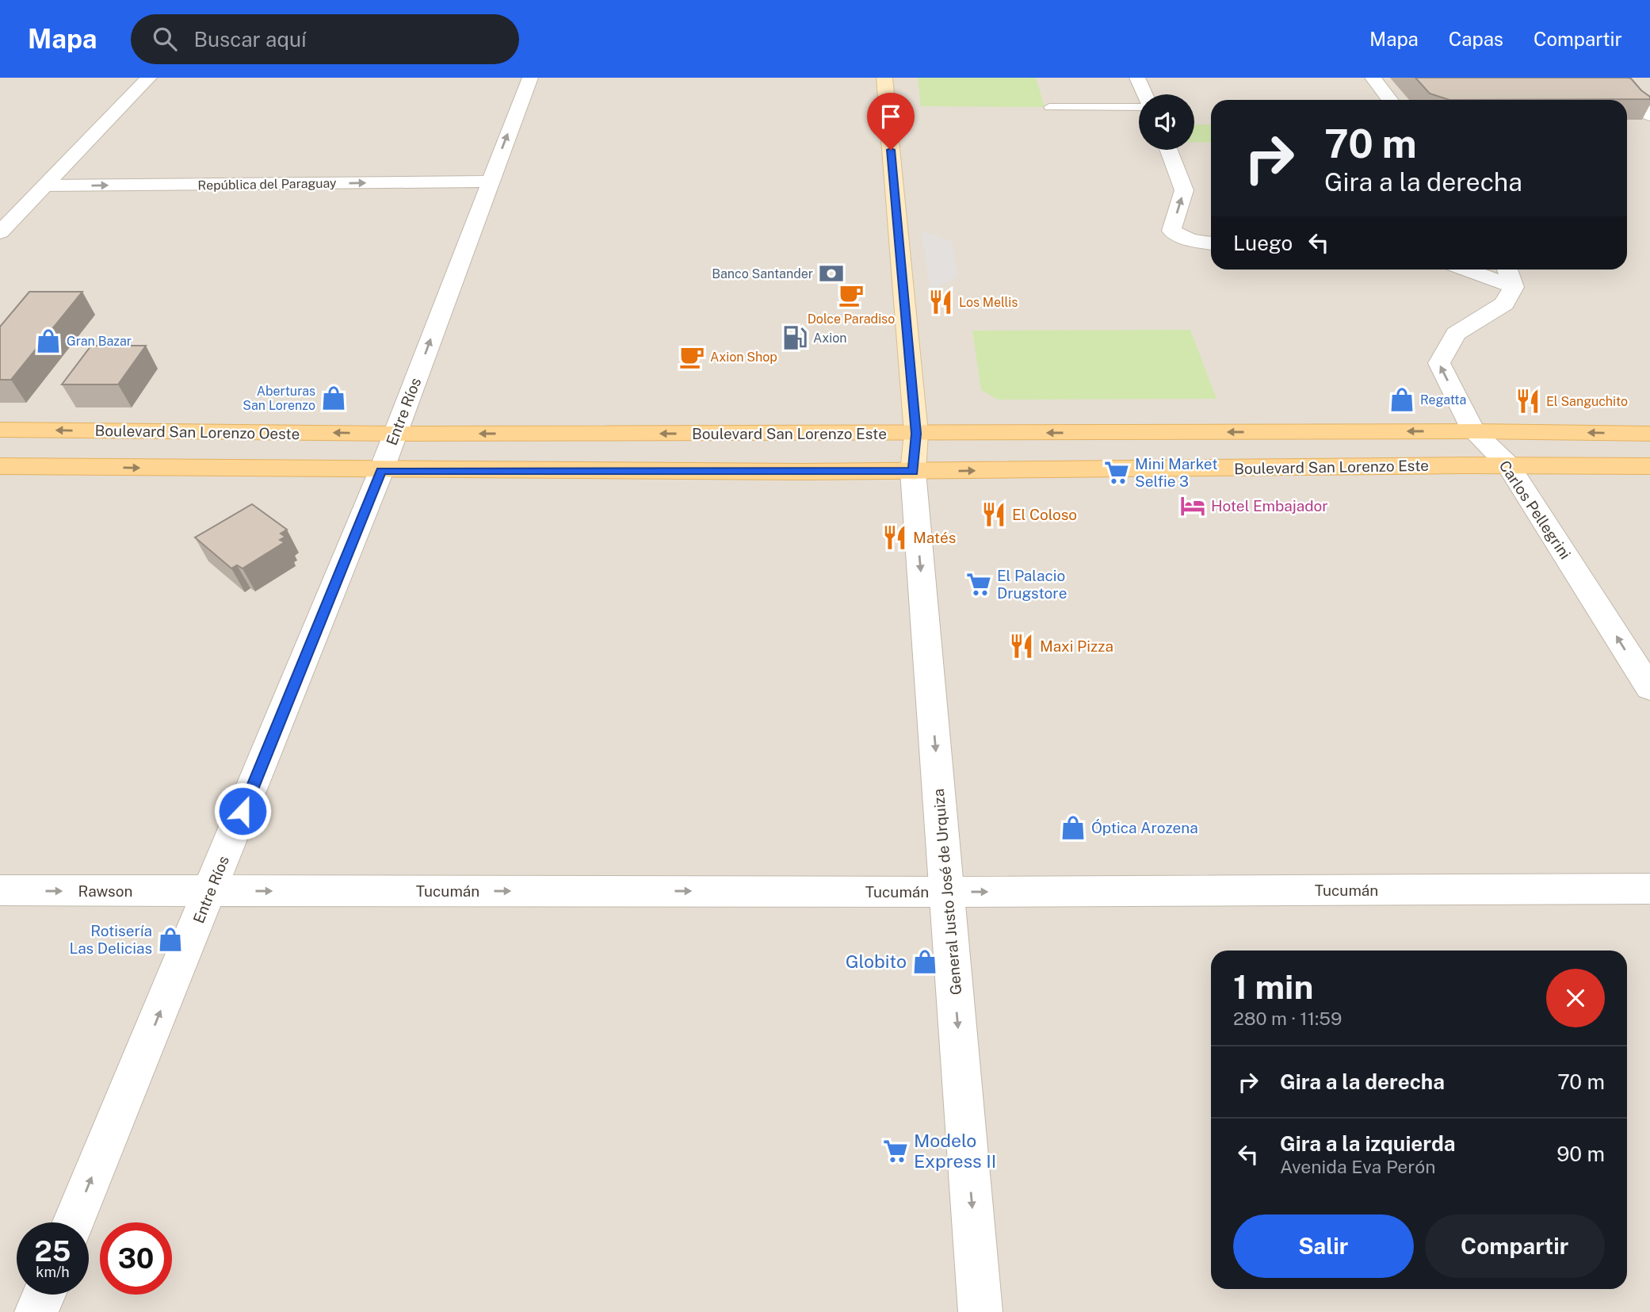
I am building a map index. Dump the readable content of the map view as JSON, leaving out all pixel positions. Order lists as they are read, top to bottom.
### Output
{
  "streets": {
    "main road": ["Boulevard San Lorenzo Oeste", "Boulevard San Lorenzo Este"],
    "street": [
      "República del Paraguay",
      "Entre Ríos",
      "Carlos Pellegrini",
      "Tucumán",
      "Rawson",
      "General Justo José de Urquiza"
    ]
  },
  "crossings": [
    ["República del Paraguay", "Entre Ríos"],
    ["Entre Ríos", "Boulevard San Lorenzo Oeste"],
    ["Entre Ríos", "Boulevard San Lorenzo Este"],
    ["Entre Ríos", "Tucumán"],
    ["Entre Ríos", "Rawson"],
    ["Boulevard San Lorenzo Oeste", "Boulevard San Lorenzo Este"],
    ["Boulevard San Lorenzo Este", "Carlos Pellegrini"],
    ["Boulevard San Lorenzo Este", "General Justo José de Urquiza"],
    ["Tucumán", "Rawson"],
    ["Tucumán", "General Justo José de Urquiza"]
  ],
  "one_way": [
    "República del Paraguay",
    "Entre Ríos",
    "Carlos Pellegrini",
    "Tucumán",
    "Rawson",
    "General Justo José de Urquiza"
  ],
  "places": {
    "bank": ["Banco Santander"],
    "cafe": ["Dolce Paradiso", "Axion Shop"],
    "restaurant": [
      "Los Mellis",
      "El Sanguchito",
      "El Coloso",
      "Matés",
      "Maxi Pizza"
    ],
    "fuel station": ["Axion"],
    "shop": [
      "Gran Bazar",
      "Aberturas San Lorenzo",
      "Regatta",
      "Óptica Arozena",
      "Rotisería Las Delicias",
      "Globito"
    ],
    "supermarket": ["Mini Market Selfie 3", "El Palacio Drugstore", "Modelo Express II"],
    "hotel": ["Hotel Embajador"]
  },
  "page": {
    "header": "Mapa",
    "search": "Buscar aquí",
    "nav": ["Mapa", "Capas", "Compartir"],
    "turn": ["70 m", "Gira a la derecha"],
    "then": "Luego",
    "heading": ["1 min", "280 m · 11:59"],
    "list": [
      {
        "name": "Gira a la derecha",
        "value": "70 m"
      },
      {
        "name": "Gira a la izquierda",
        "note": "Avenida Eva Perón",
        "value": "90 m"
      }
    ],
    "buttons": ["Salir", "Compartir"],
    "speed": "25 km/h",
    "limit": "30"
  }
}
